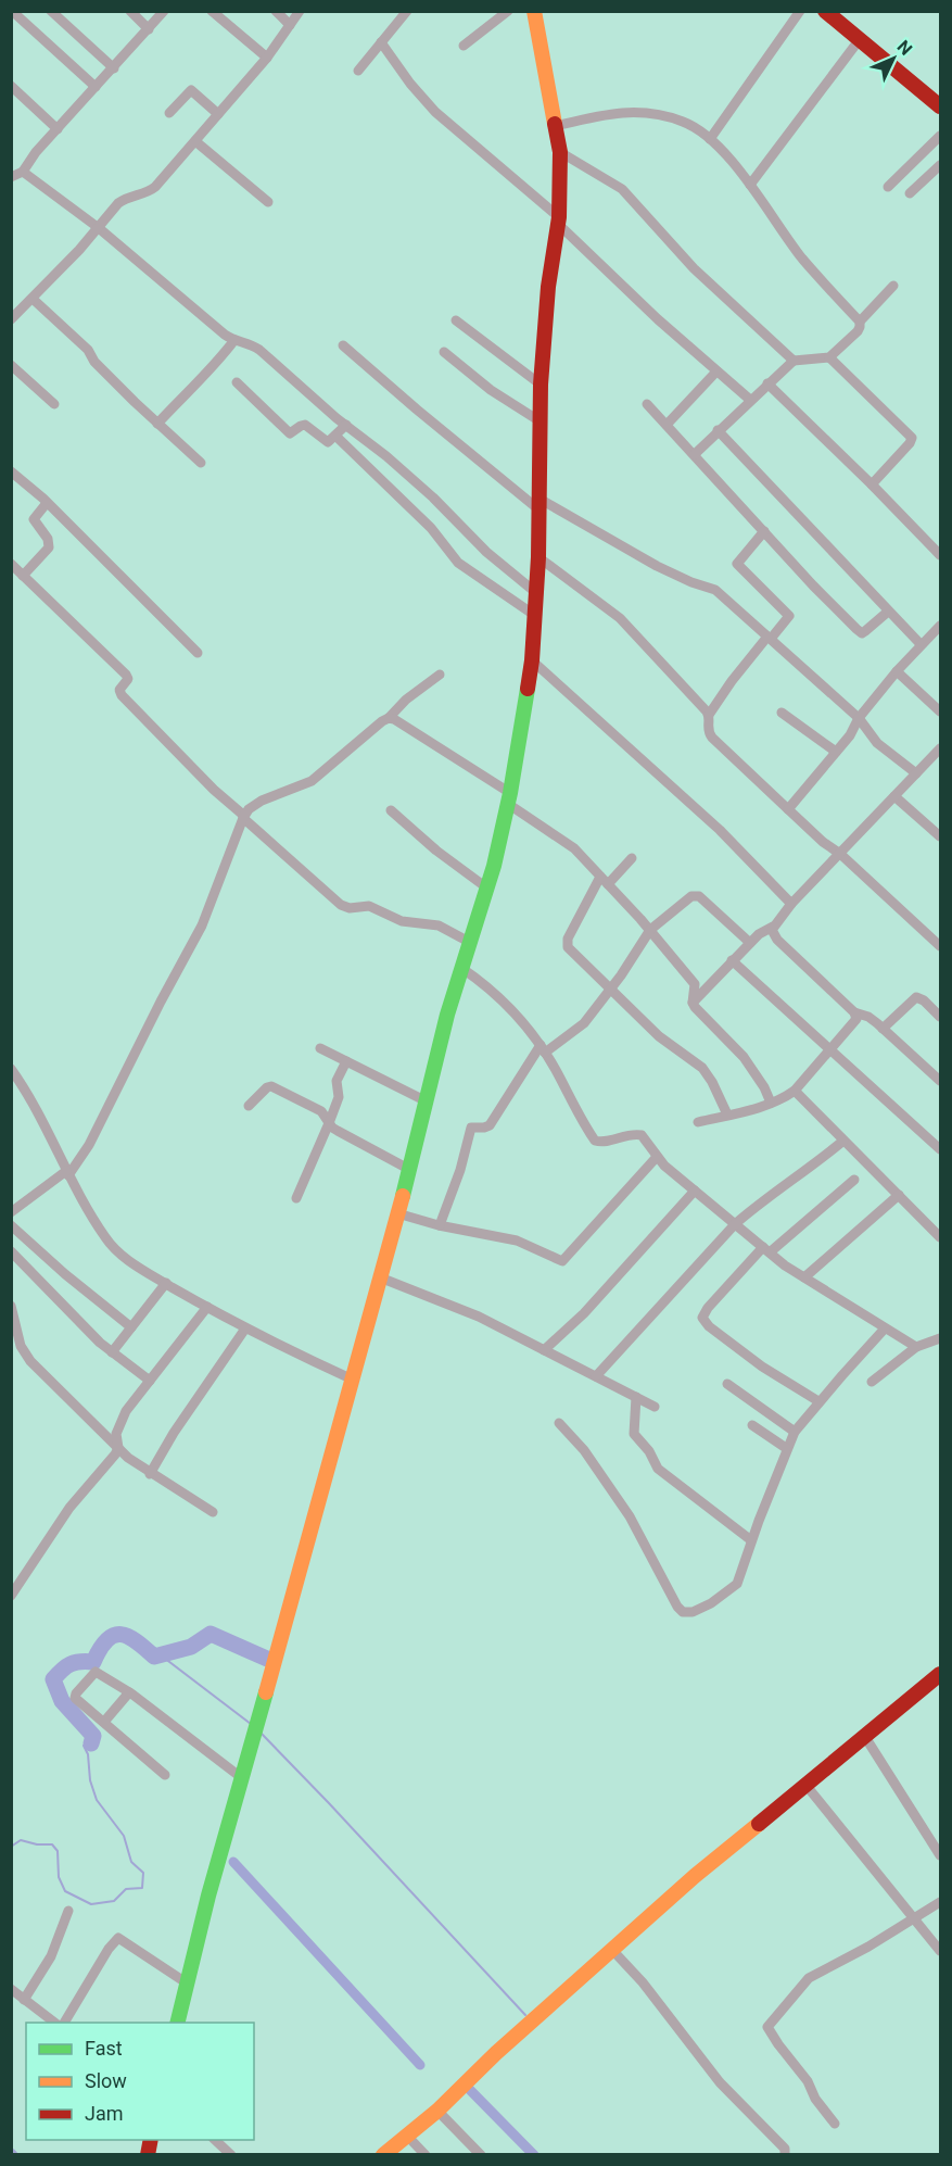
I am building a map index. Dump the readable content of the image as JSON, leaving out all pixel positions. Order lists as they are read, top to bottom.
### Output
{
  "legend": ["Fast", "Slow", "Jam"],
  "north": "top right"
}
